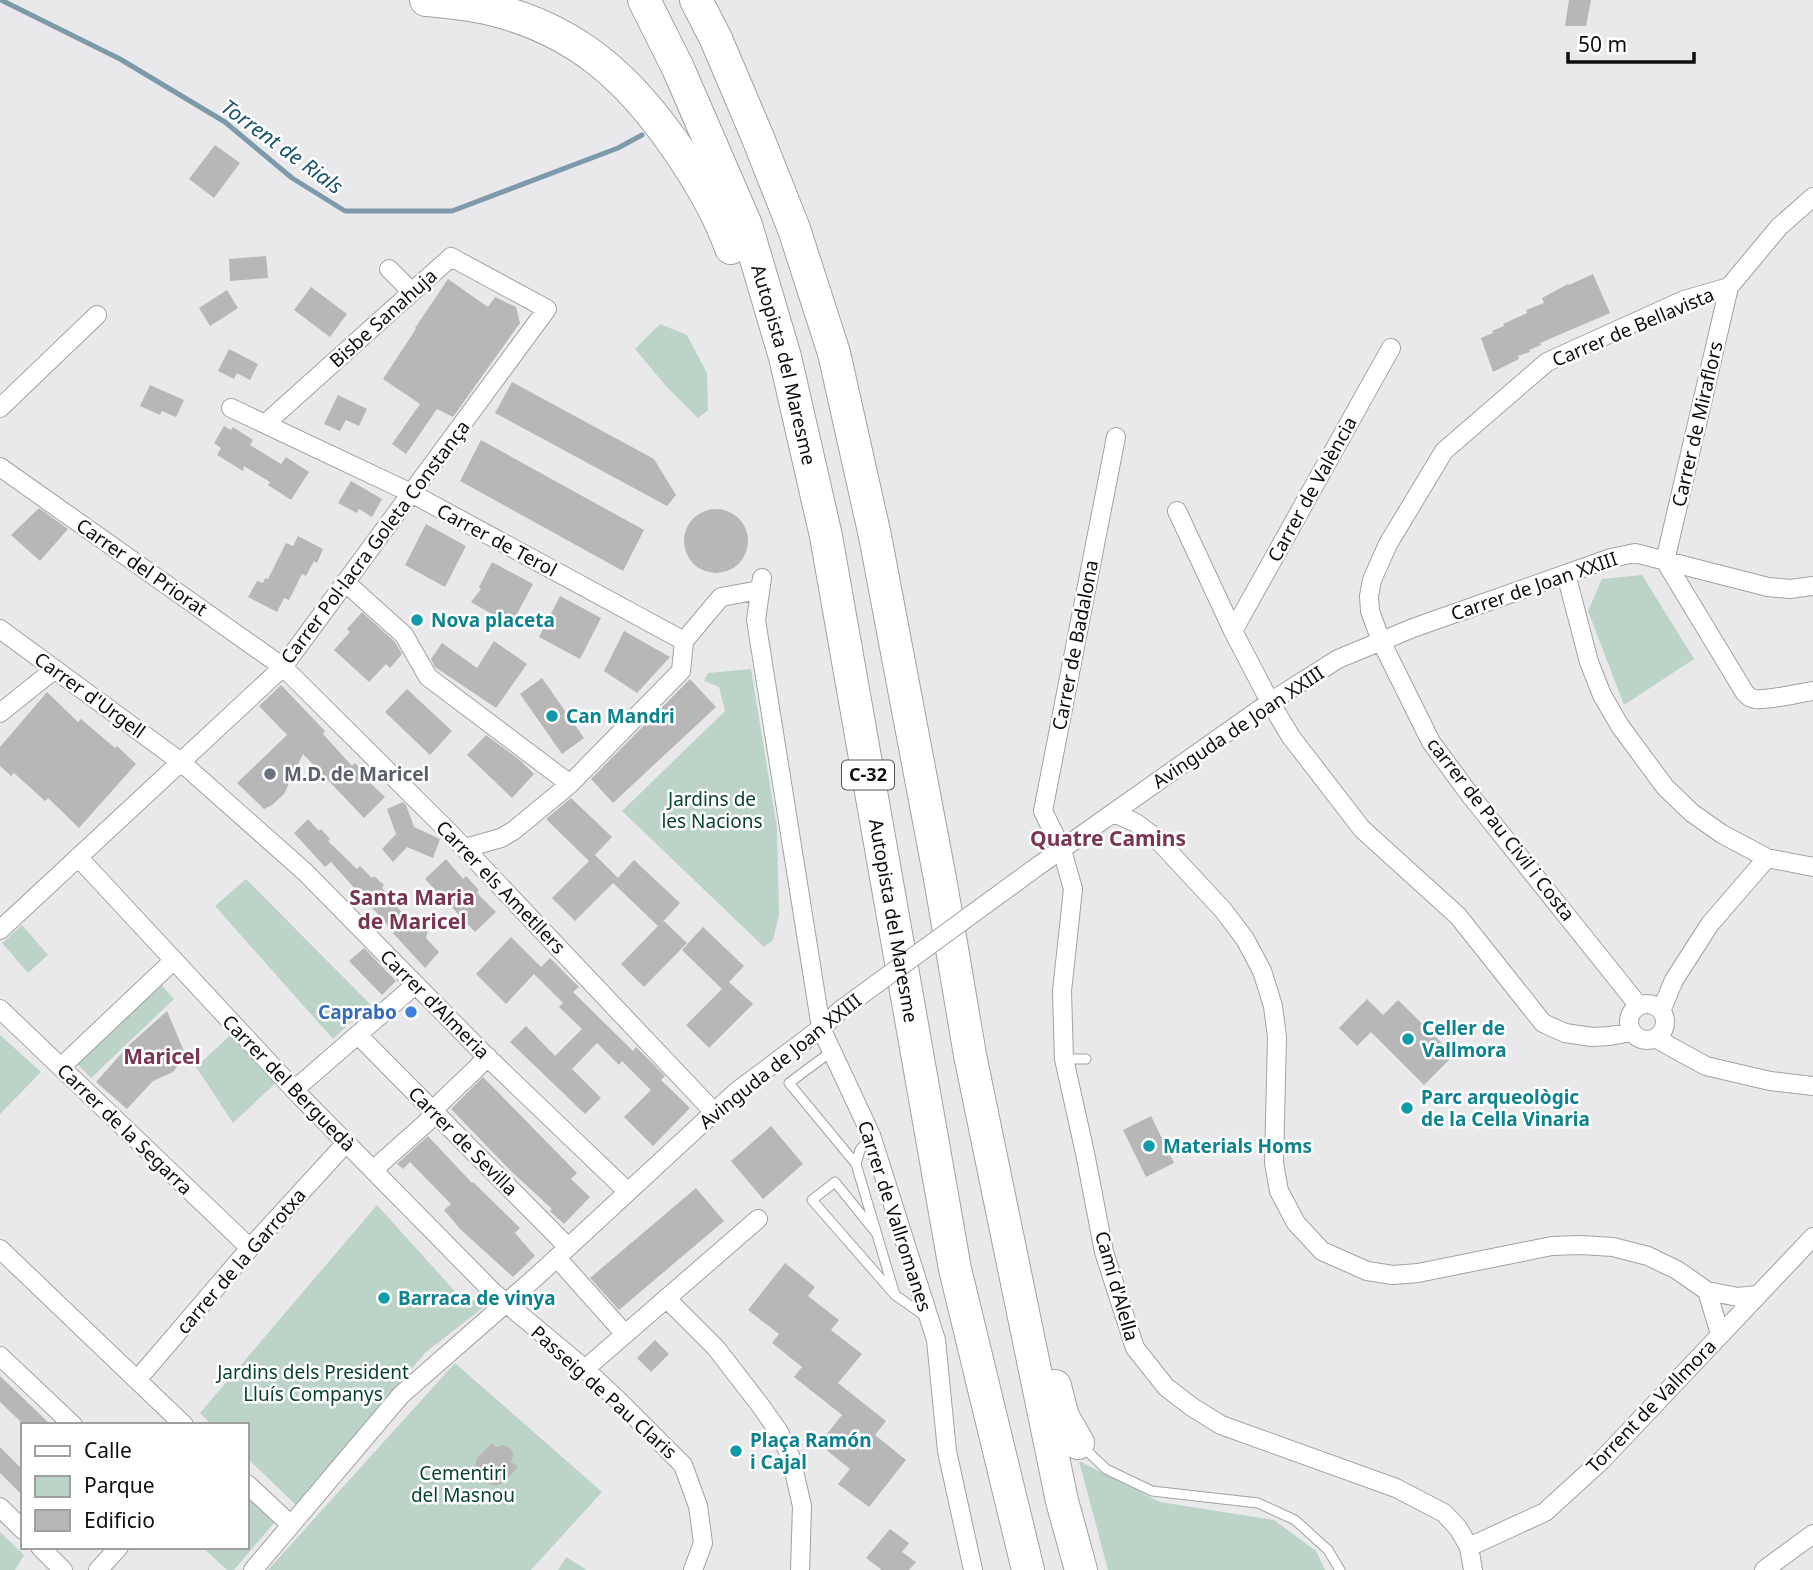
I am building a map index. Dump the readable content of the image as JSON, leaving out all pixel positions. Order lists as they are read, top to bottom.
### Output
{
  "streets": {
    "highway": ["Autopista del Maresme", "C-32"],
    "street": [
      "Bisbe Sanahuja",
      "Carrer de Bellavista",
      "Carrer de Miraflors",
      "Carrer de València",
      "Carrer de Terol",
      "Carrer Pol·lacra Goleta Constança",
      "Carrer del Priorat",
      "Carrer de Joan XXIII",
      "Carrer de Badalona",
      "Carrer d'Urgell",
      "Avinguda de Joan XXIII",
      "carrer de Pau Civil i Costa",
      "Carrer els Ametllers",
      "Carrer d'Almeria",
      "Carrer del Berguedà",
      "Carrer de la Segarra",
      "Carrer de Sevilla",
      "Carrer de Vallromanes",
      "carrer de la Garrotxa",
      "Camí d'Alella",
      "Passeig de Pau Claris",
      "Torrent de Vallmora"
    ]
  },
  "crossings": [
    ["Bisbe Sanahuja", "Carrer de Terol"],
    ["Bisbe Sanahuja", "Carrer Pol·lacra Goleta Constança"],
    ["Carrer de Bellavista", "Carrer de Miraflors"],
    ["Carrer de Bellavista", "Carrer de Joan XXIII"],
    ["Carrer de Bellavista", "Avinguda de Joan XXIII"],
    ["Carrer de Bellavista", "carrer de Pau Civil i Costa"],
    ["Carrer de Miraflors", "Carrer de Joan XXIII"],
    ["Carrer de Terol", "Carrer Pol·lacra Goleta Constança"],
    ["Carrer de Terol", "Carrer de Vallromanes"],
    ["Carrer Pol·lacra Goleta Constança", "Carrer del Priorat"],
    ["Carrer Pol·lacra Goleta Constança", "Carrer d'Urgell"],
    ["Carrer Pol·lacra Goleta Constança", "Carrer els Ametllers"],
    ["Carrer Pol·lacra Goleta Constança", "Carrer d'Almeria"],
    ["Carrer Pol·lacra Goleta Constança", "Carrer del Berguedà"],
    ["Carrer del Priorat", "Carrer els Ametllers"],
    ["Carrer de Joan XXIII", "Avinguda de Joan XXIII"],
    ["Carrer de Joan XXIII", "carrer de Pau Civil i Costa"],
    ["Carrer de Badalona", "Avinguda de Joan XXIII"],
    ["Carrer de Badalona", "Camí d'Alella"],
    ["Carrer d'Urgell", "Carrer d'Almeria"],
    ["Avinguda de Joan XXIII", "carrer de Pau Civil i Costa"],
    ["Avinguda de Joan XXIII", "Carrer els Ametllers"],
    ["Avinguda de Joan XXIII", "Carrer d'Almeria"],
    ["Avinguda de Joan XXIII", "Carrer del Berguedà"],
    ["Avinguda de Joan XXIII", "Carrer de Sevilla"],
    ["Avinguda de Joan XXIII", "Carrer de Vallromanes"],
    ["Avinguda de Joan XXIII", "Camí d'Alella"],
    ["Avinguda de Joan XXIII", "Passeig de Pau Claris"],
    ["Carrer del Berguedà", "carrer de la Garrotxa"],
    ["Carrer del Berguedà", "Passeig de Pau Claris"],
    ["Carrer de la Segarra", "carrer de la Garrotxa"],
    ["Camí d'Alella", "Torrent de Vallmora"]
  ],
  "districts": ["Quatre Camins", "Santa Maria de Maricel", "Maricel"],
  "water": ["Torrent de Rials"],
  "parks": ["Jardins de les Nacions", "Jardins dels President Lluís Companys", "Cementiri del Masnou"],
  "places": [
    "Nova placeta",
    "Can Mandri",
    "M.D. de Maricel",
    "Caprabo",
    "Celler de Vallmora",
    "Parc arqueològic de la Cella Vinaria",
    "Materials Homs",
    "Barraca de vinya",
    "Plaça Ramón i Cajal"
  ],
  "legend": ["Calle", "Parque", "Edificio"],
  "scale_bar": "50 m"
}
